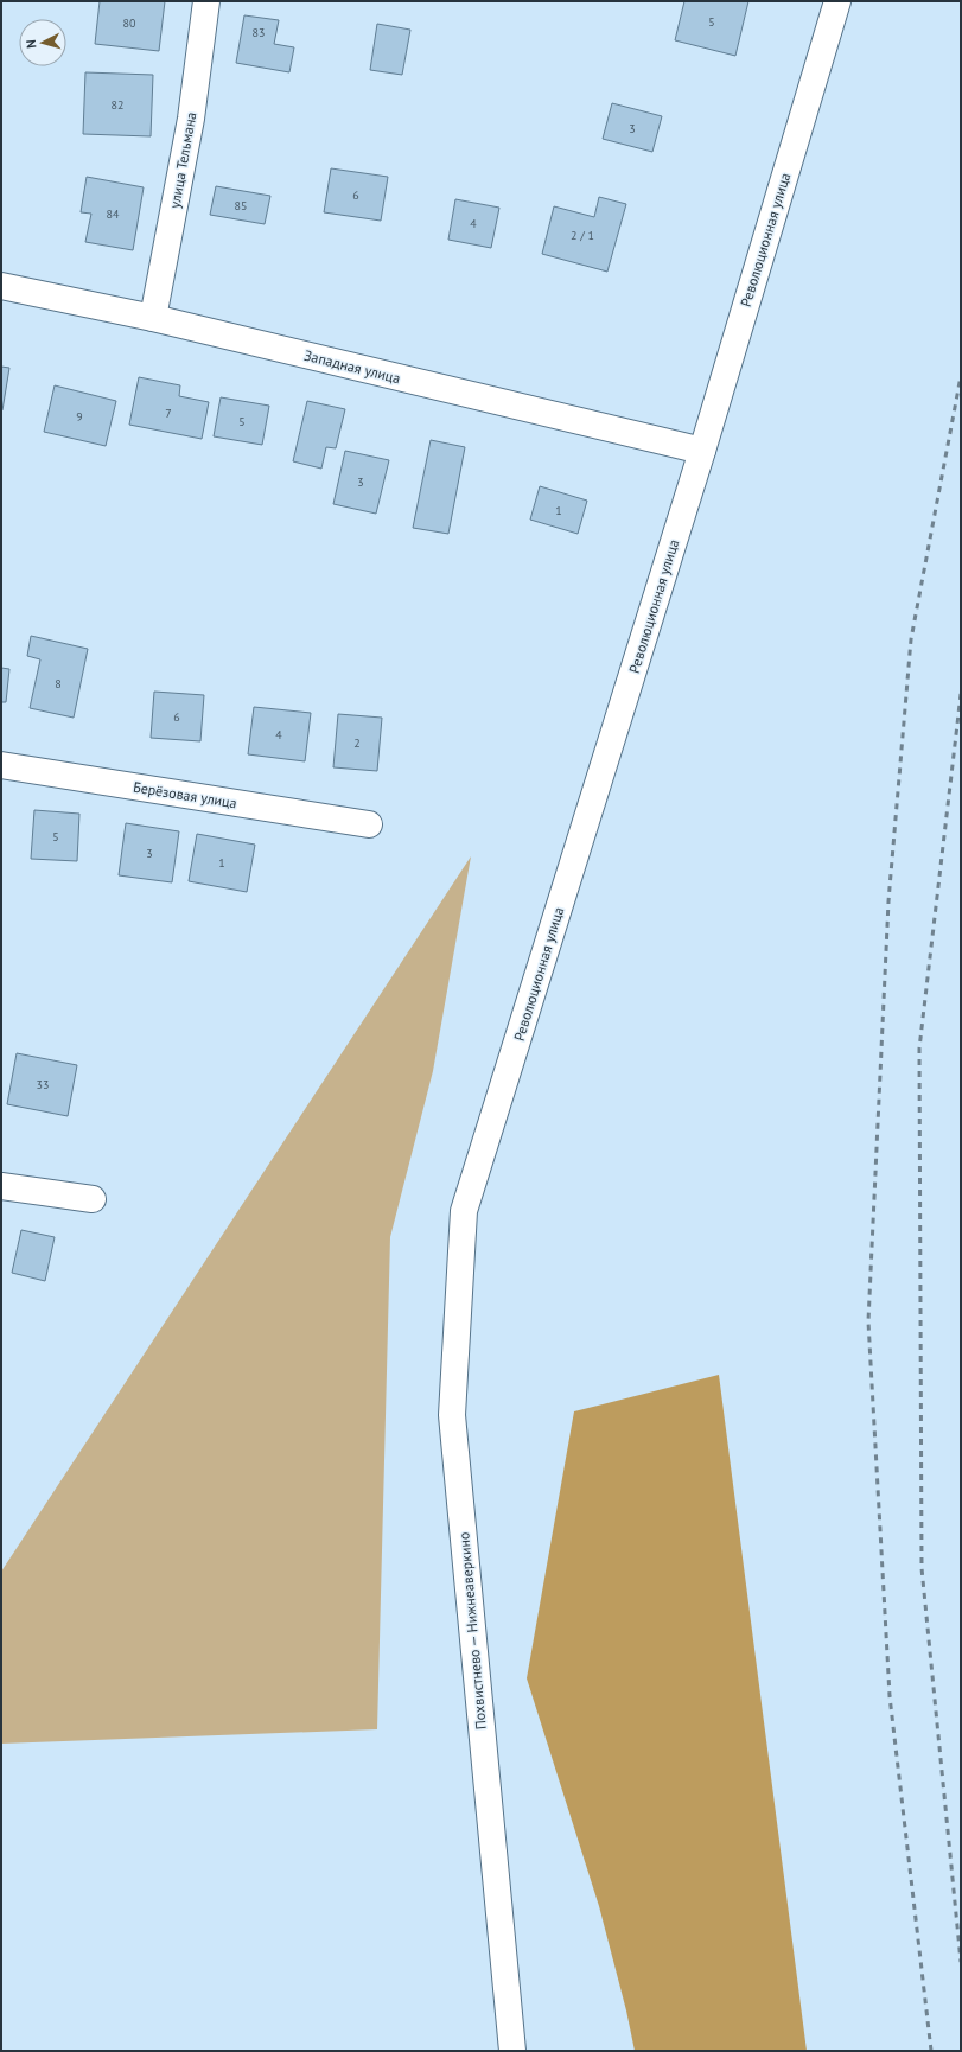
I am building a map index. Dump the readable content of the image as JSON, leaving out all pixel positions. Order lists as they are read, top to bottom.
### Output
{
  "streets": {
    "street": [
      "улица Тельмана",
      "Революционная улица",
      "Западная улица",
      "Берёзовая улица",
      "Похвистнево — Нижнеаверкино"
    ]
  },
  "crossings": [
    ["улица Тельмана", "Западная улица"],
    ["Революционная улица", "Западная улица"],
    ["Революционная улица", "Похвистнево — Нижнеаверкино"]
  ],
  "house_numbers": [
    "5",
    "80",
    "83",
    "82",
    "3",
    "6",
    "85",
    "84",
    "4",
    "2 / 1",
    "7",
    "9",
    "5",
    "3",
    "1",
    "8",
    "6",
    "4",
    "2",
    "5",
    "3",
    "1",
    "33"
  ],
  "north": "left"
}
